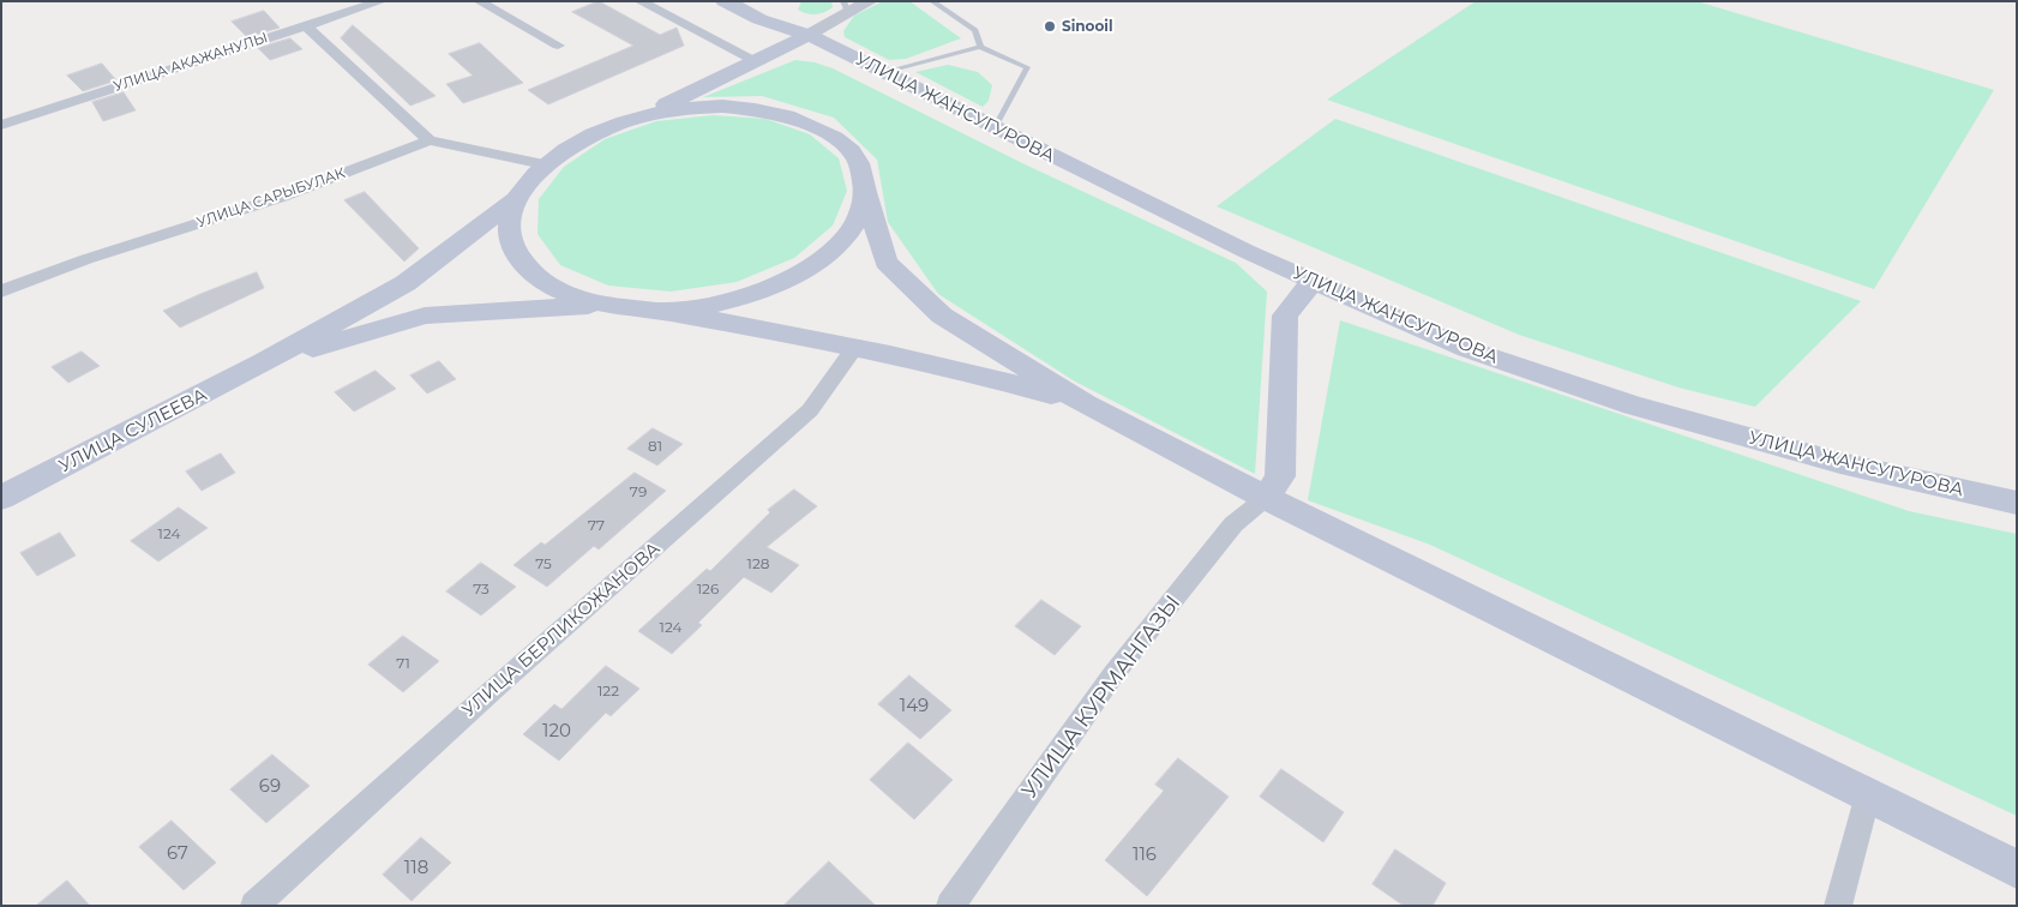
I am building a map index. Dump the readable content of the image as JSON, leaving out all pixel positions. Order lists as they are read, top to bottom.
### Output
{
  "streets": {
    "main road": ["УЛИЦА ЖАНСУГУРОВА", "УЛИЦА СУЛЕЕВА"],
    "street": [
      "УЛИЦА АКАЖАНУЛЫ",
      "УЛИЦА САРЫБУЛАК",
      "УЛИЦА БЕРЛИКОЖАНОВА",
      "УЛИЦА КУРМАНГАЗЫ"
    ]
  },
  "places": ["Sinooil"],
  "house_numbers": [
    "81",
    "79",
    "77",
    "124",
    "75",
    "128",
    "73",
    "126",
    "124",
    "71",
    "122",
    "149",
    "120",
    "69",
    "67",
    "116",
    "118"
  ]
}
